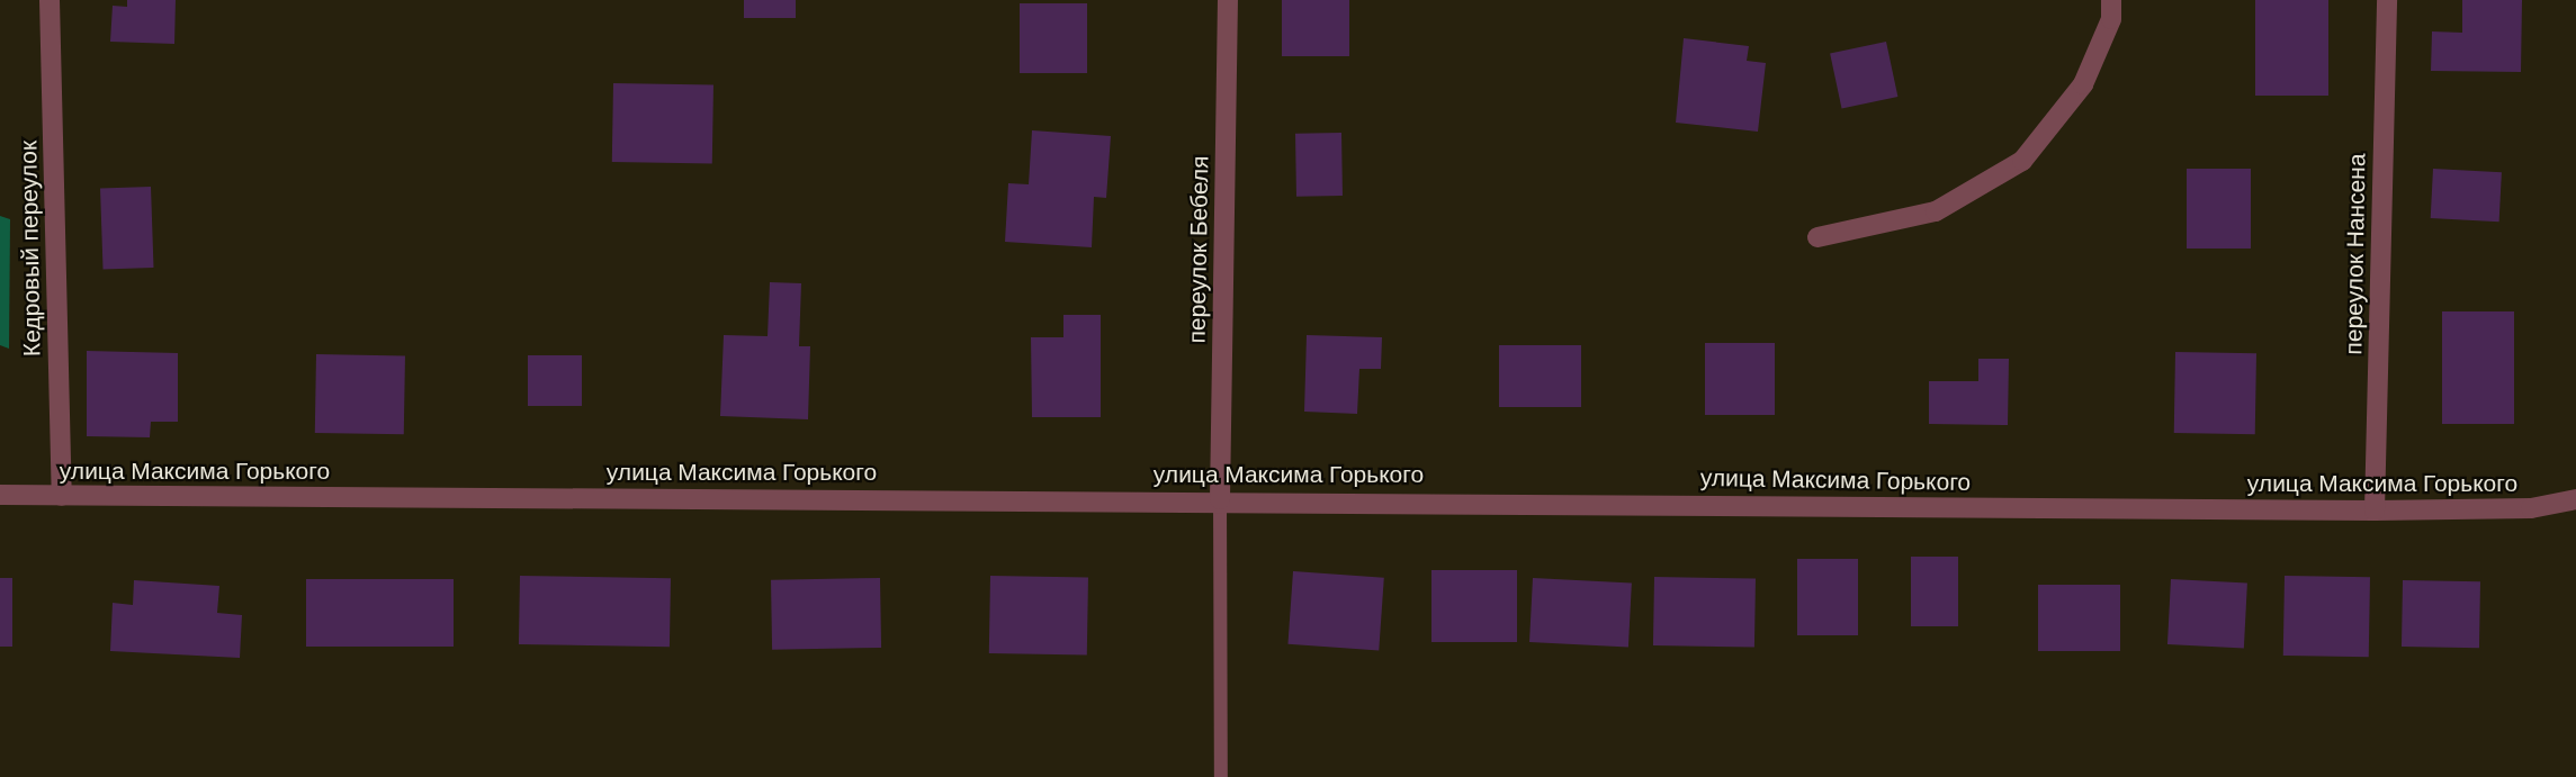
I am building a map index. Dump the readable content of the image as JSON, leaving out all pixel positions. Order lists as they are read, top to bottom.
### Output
{
  "streets": {
    "street": [
      "Кедровый переулок",
      "переулок Бебеля",
      "переулок Нансена",
      "улица Максима Горького"
    ]
  },
  "crossings": [
    ["Кедровый переулок", "улица Максима Горького"],
    ["переулок Бебеля", "улица Максима Горького"],
    ["переулок Нансена", "улица Максима Горького"]
  ]
}
